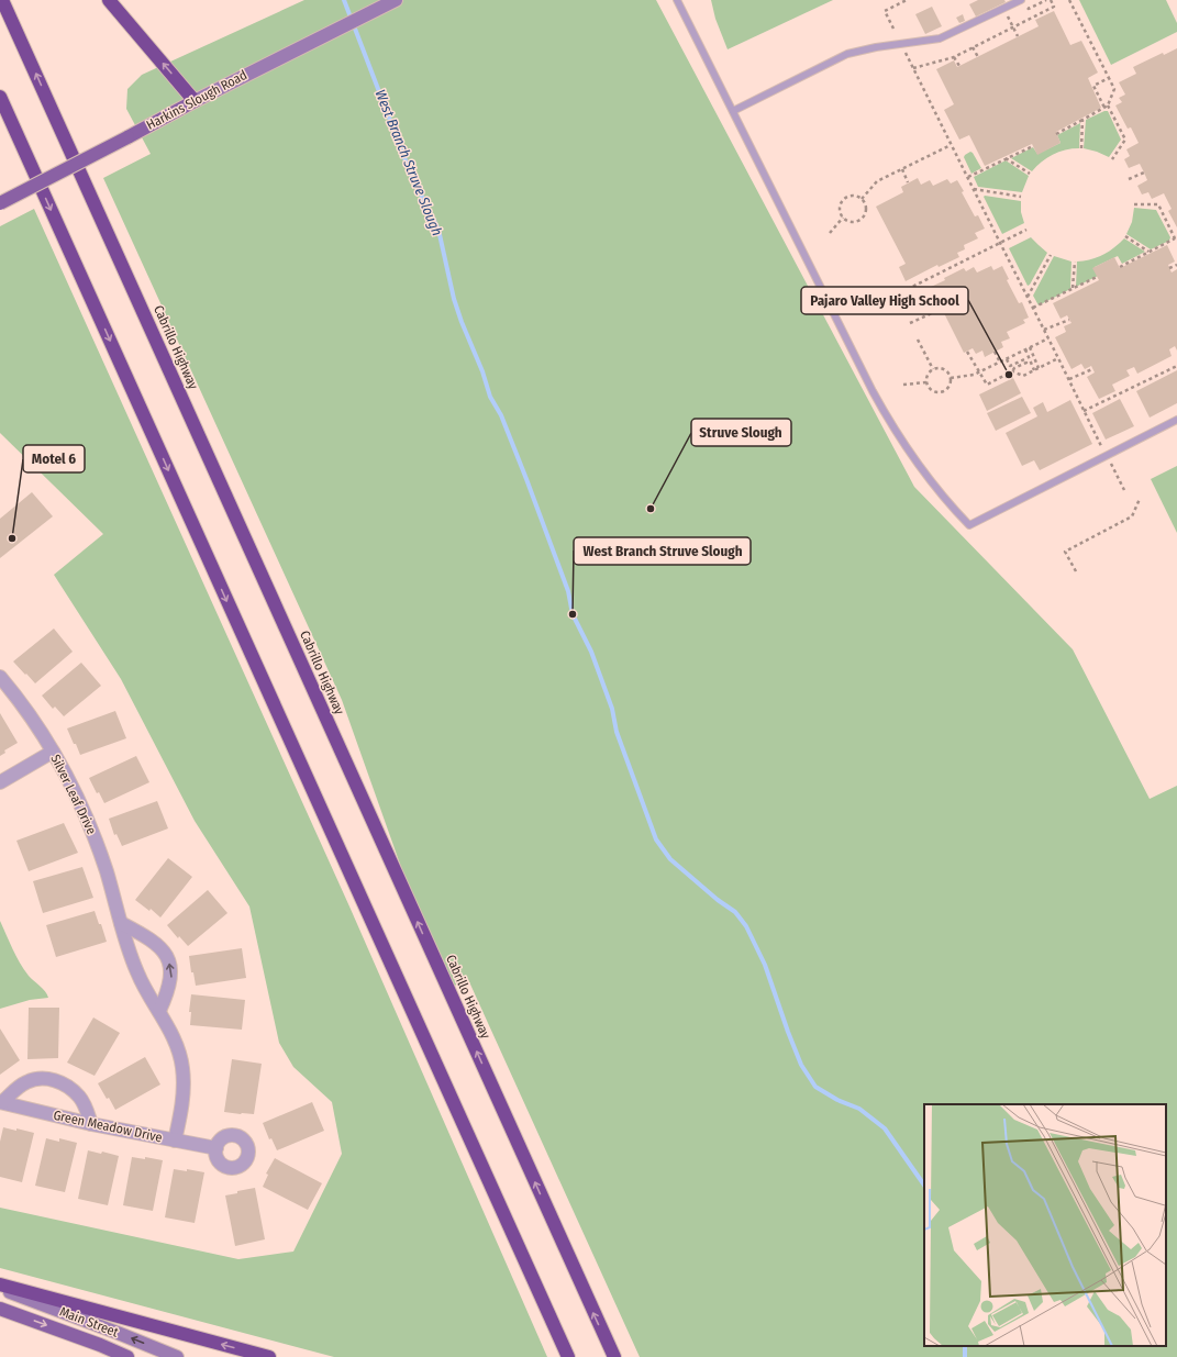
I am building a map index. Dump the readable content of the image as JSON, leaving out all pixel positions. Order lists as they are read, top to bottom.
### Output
{
  "streets": {
    "highway": ["Cabrillo Highway"],
    "main road": ["Harkins Slough Road", "Main Street"],
    "street": ["Silver Leaf Drive", "Green Meadow Drive"]
  },
  "crossings": [
    ["Silver Leaf Drive", "Green Meadow Drive"]
  ],
  "water": ["West Branch Struve Slough"],
  "places": [
    "Pajaro Valley High School",
    "Struve Slough",
    "Motel 6",
    "West Branch Struve Slough"
  ]
}
